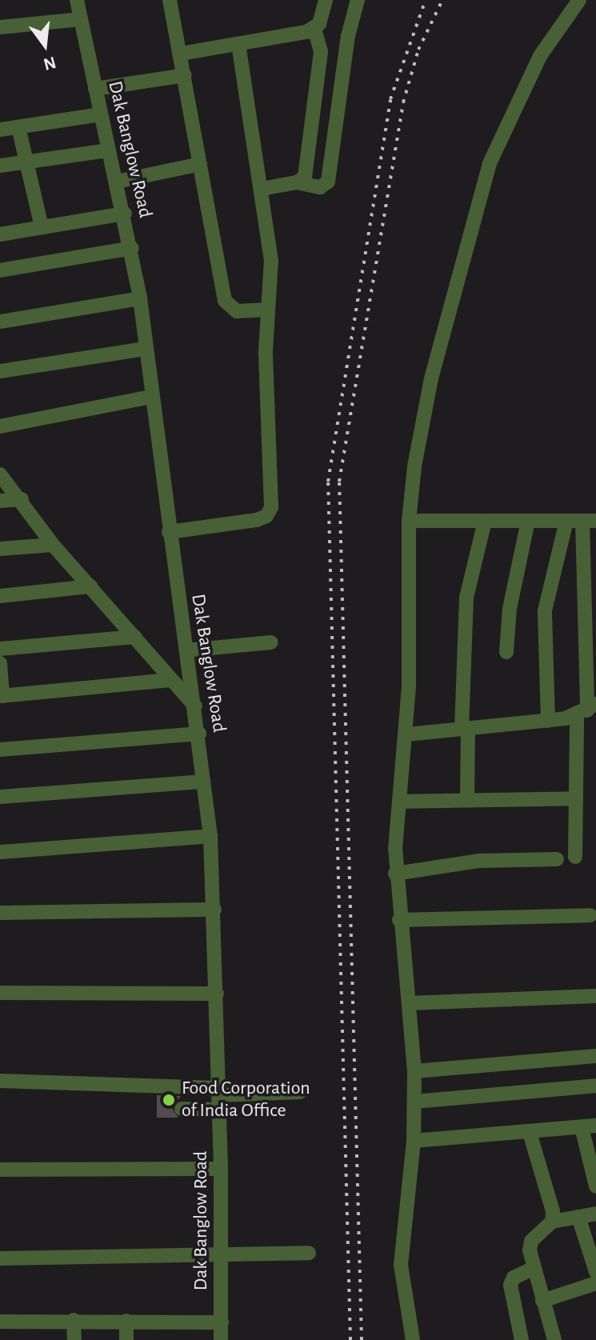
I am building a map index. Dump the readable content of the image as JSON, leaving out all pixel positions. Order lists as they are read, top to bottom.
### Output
{
  "streets": {
    "street": ["Dak Banglow Road"]
  },
  "places": ["Food Corporation of India Office"],
  "north": "bottom"
}
